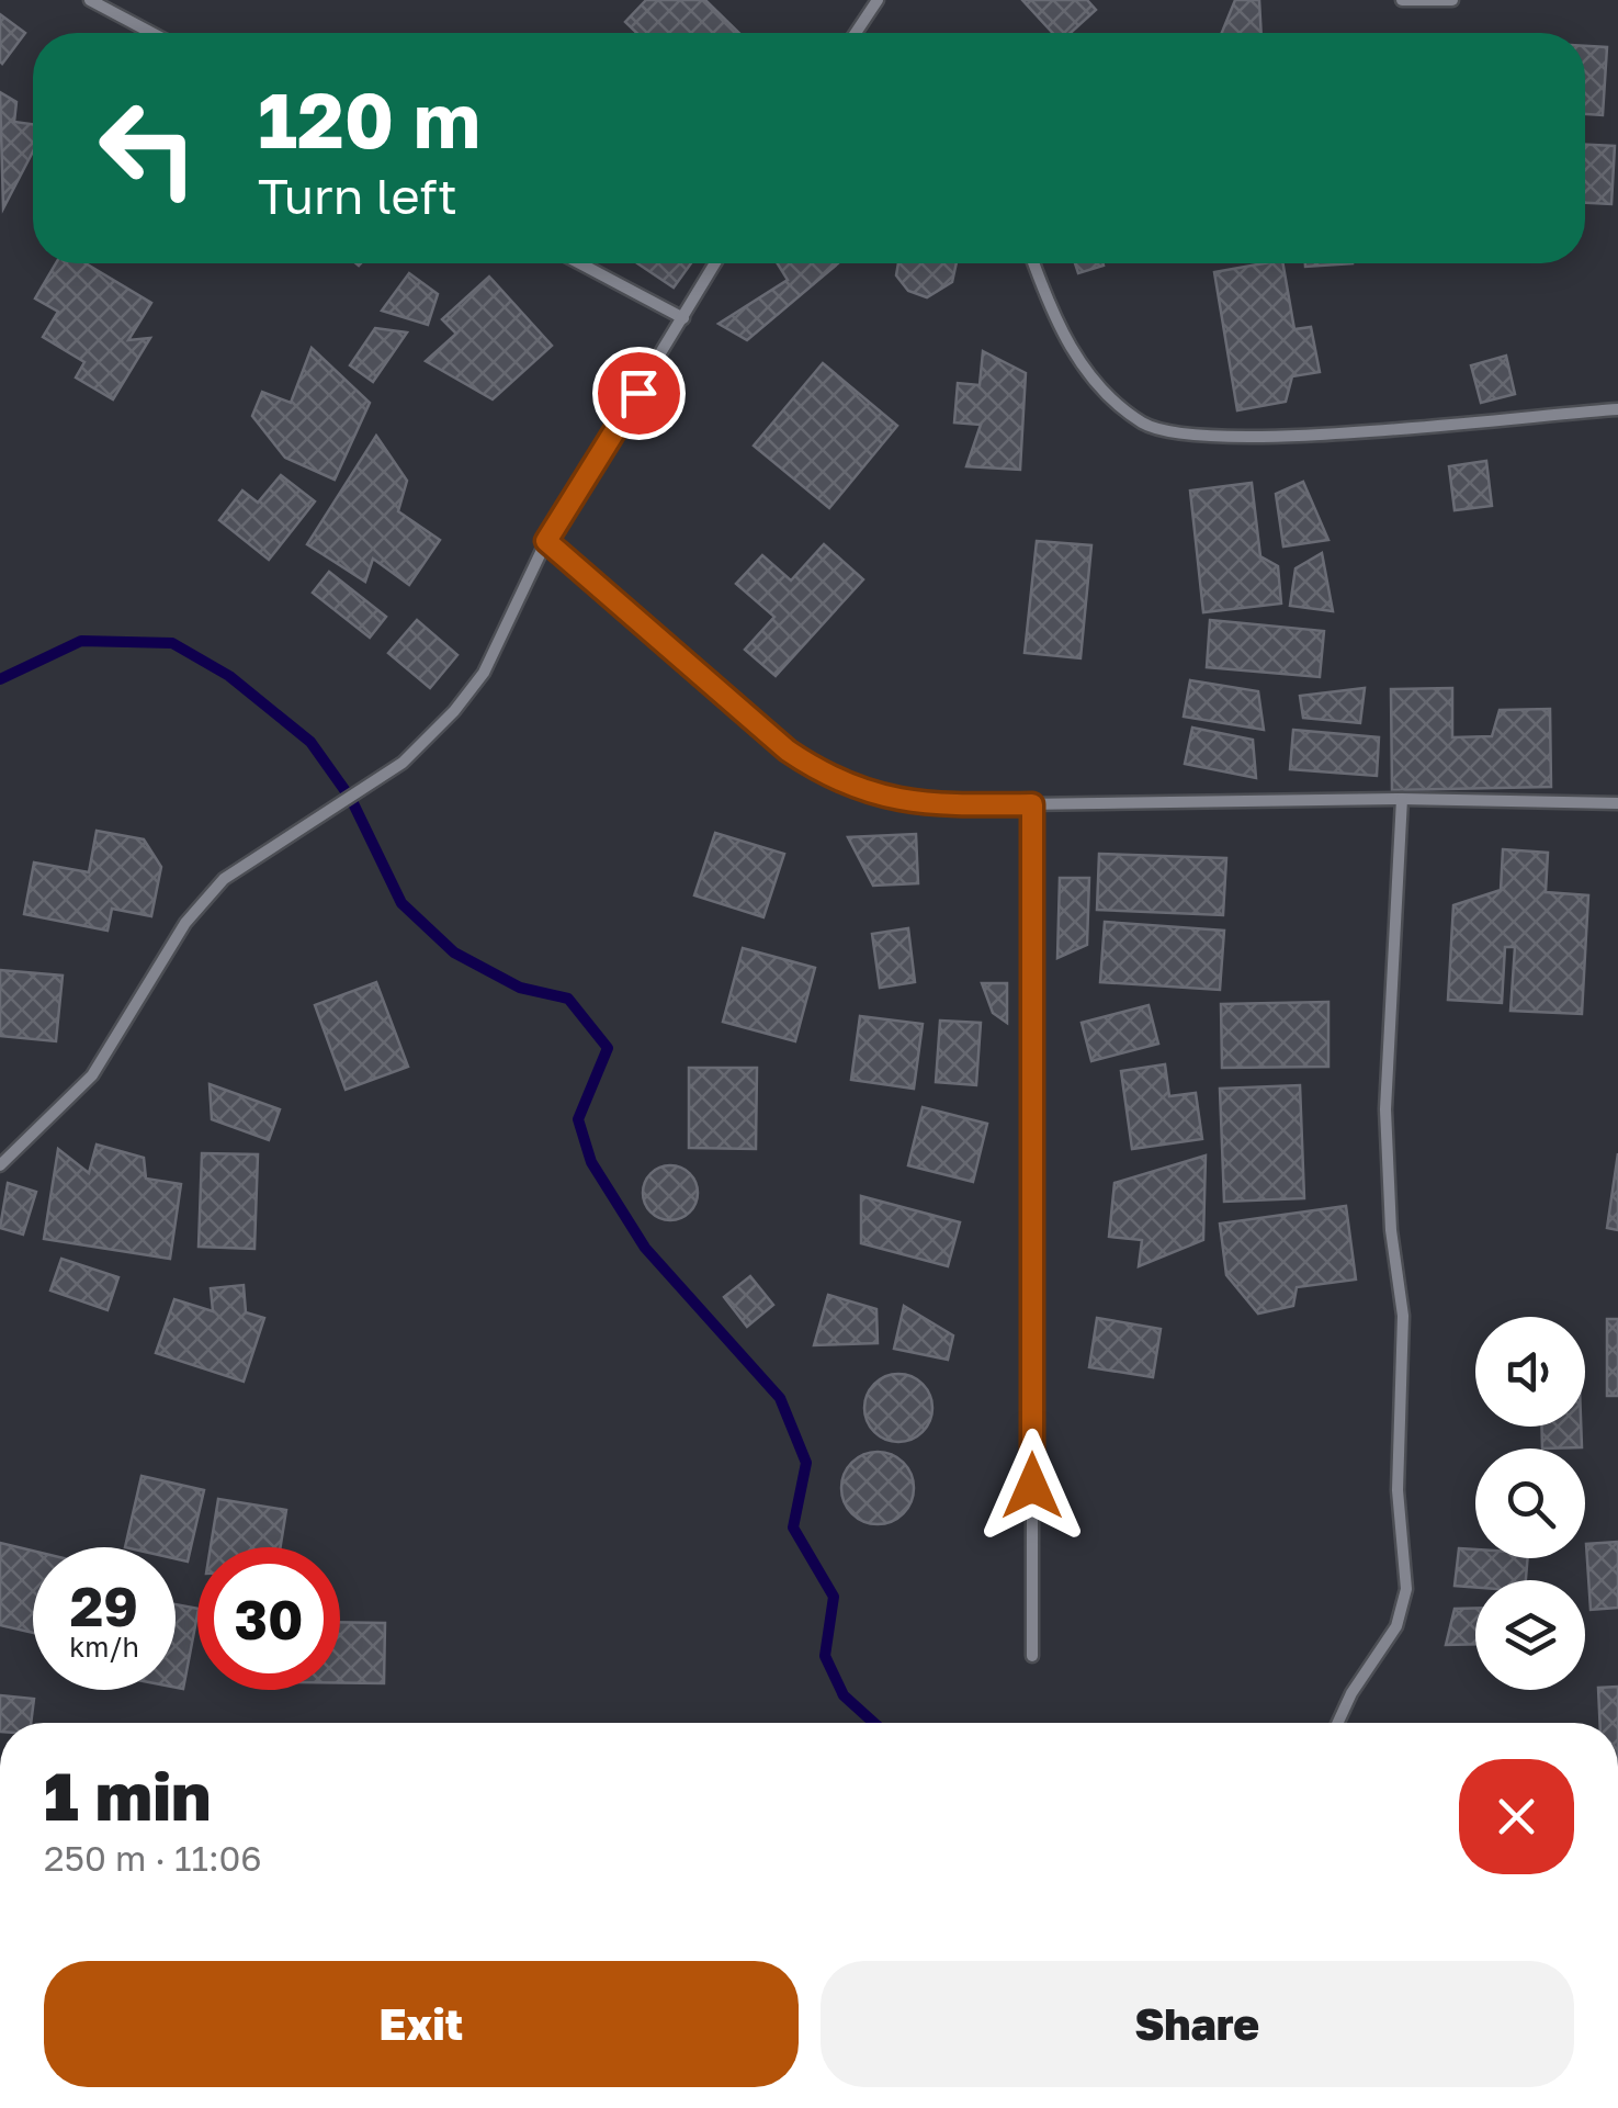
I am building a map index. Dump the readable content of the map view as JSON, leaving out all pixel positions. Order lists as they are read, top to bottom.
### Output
{
  "page": {
    "turn": ["120 m", "Turn left"],
    "speed": "29 km/h",
    "limit": "30",
    "heading": ["1 min", "250 m · 11:06"],
    "buttons": ["Exit", "Share"]
  }
}
